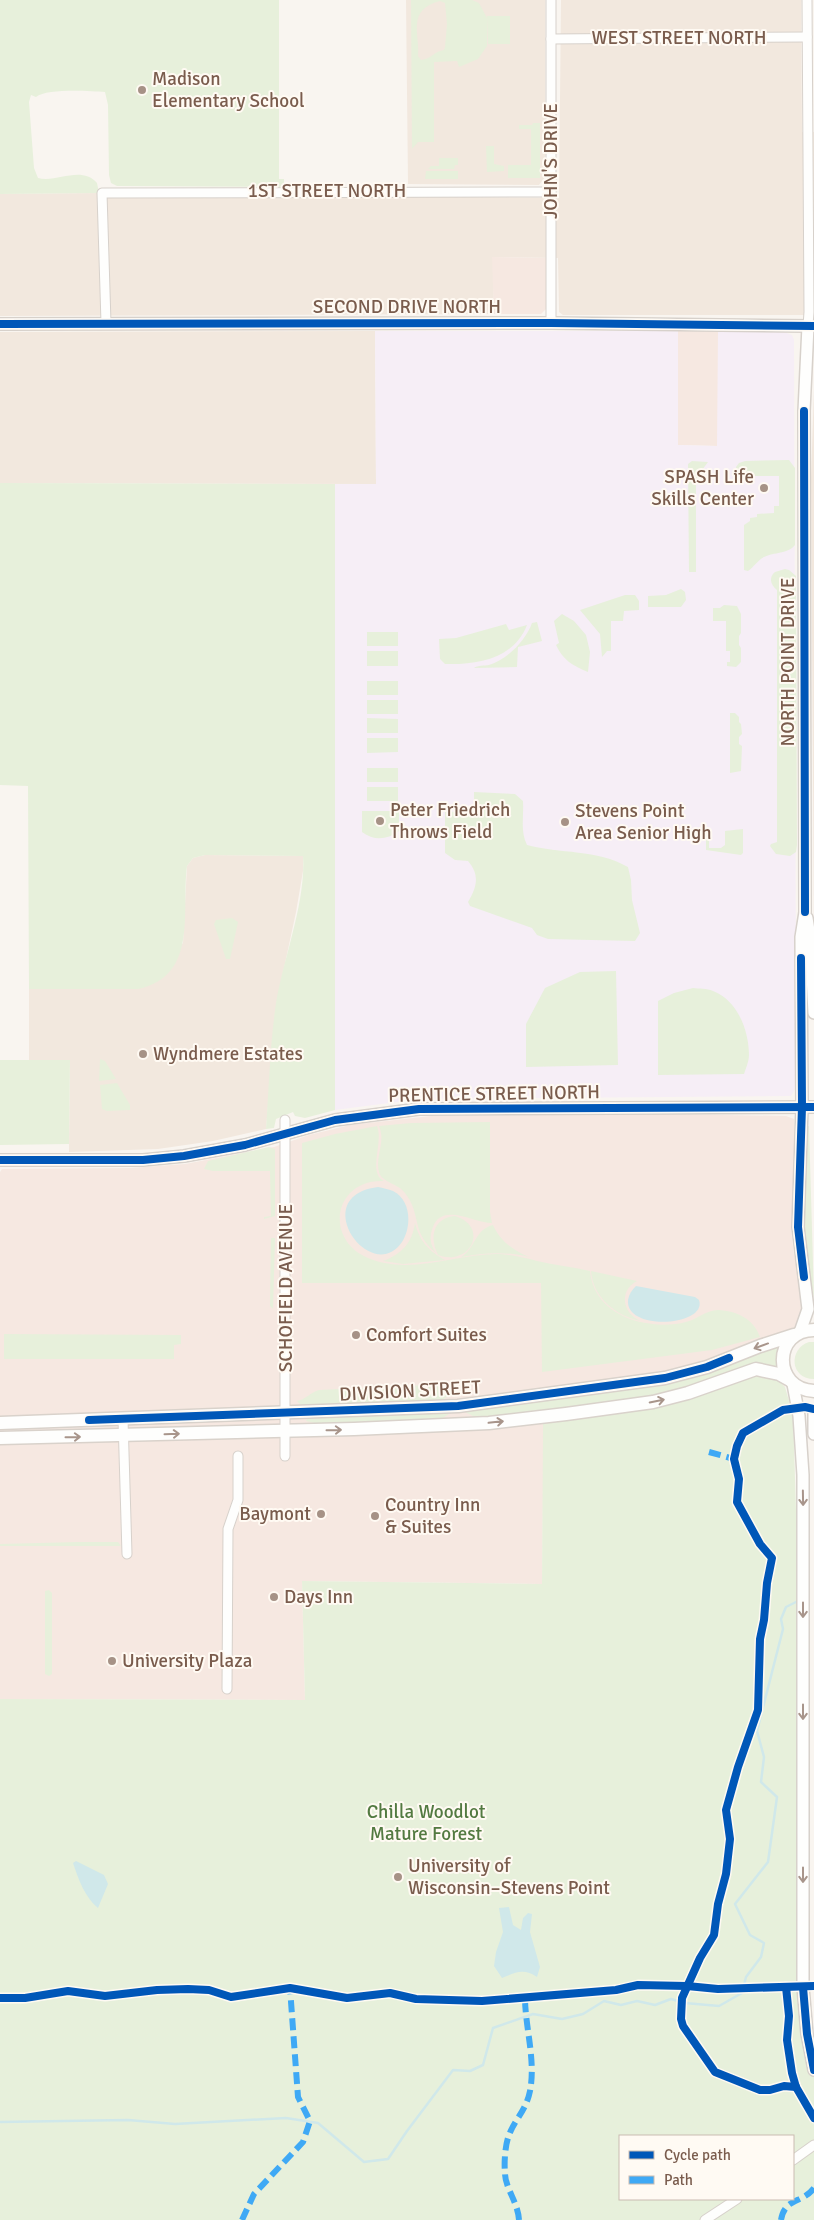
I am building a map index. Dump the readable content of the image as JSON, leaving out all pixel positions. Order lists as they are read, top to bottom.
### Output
{
  "streets": {
    "main road": ["DIVISION STREET"],
    "street": [
      "WEST STREET NORTH",
      "JOHN'S DRIVE",
      "1ST STREET NORTH",
      "SECOND DRIVE NORTH",
      "NORTH POINT DRIVE",
      "PRENTICE STREET NORTH",
      "SCHOFIELD AVENUE"
    ]
  },
  "crossings": [
    ["WEST STREET NORTH", "JOHN'S DRIVE"],
    ["WEST STREET NORTH", "NORTH POINT DRIVE"],
    ["JOHN'S DRIVE", "1ST STREET NORTH"],
    ["JOHN'S DRIVE", "SECOND DRIVE NORTH"],
    ["1ST STREET NORTH", "SECOND DRIVE NORTH"],
    ["SECOND DRIVE NORTH", "NORTH POINT DRIVE"],
    ["NORTH POINT DRIVE", "PRENTICE STREET NORTH"],
    ["NORTH POINT DRIVE", "DIVISION STREET"],
    ["PRENTICE STREET NORTH", "SCHOFIELD AVENUE"],
    ["SCHOFIELD AVENUE", "DIVISION STREET"]
  ],
  "parks": ["Chilla Woodlot Mature Forest"],
  "places": [
    "Madison Elementary School",
    "SPASH Life Skills Center",
    "Peter Friedrich Throws Field",
    "Stevens Point Area Senior High",
    "Wyndmere Estates",
    "Comfort Suites",
    "Baymont",
    "Country Inn & Suites",
    "Days Inn",
    "University Plaza",
    "University of Wisconsin–Stevens Point"
  ],
  "legend": ["Cycle path", "Path"]
}
